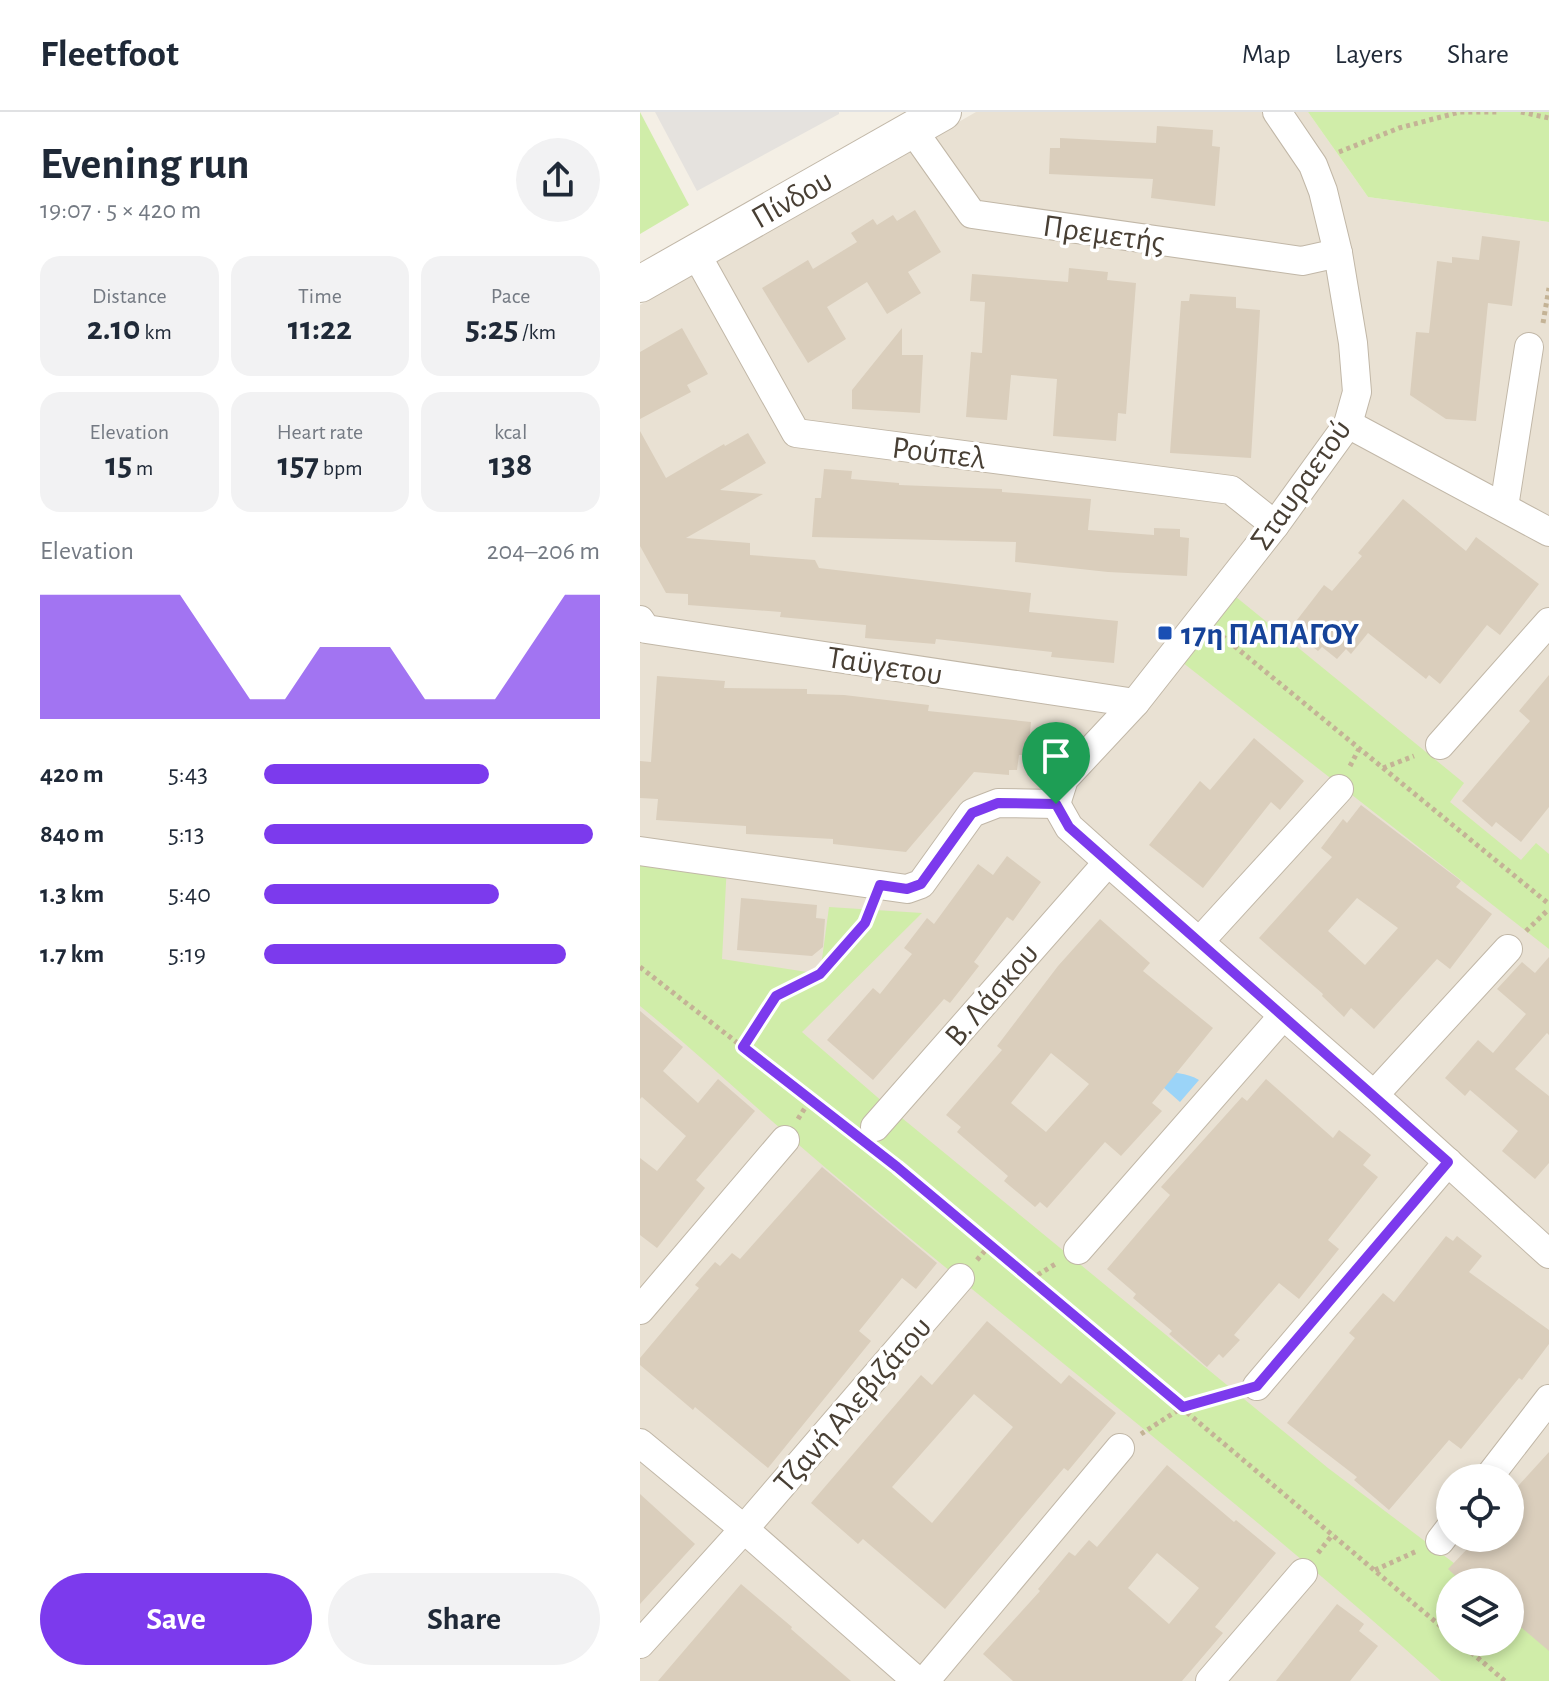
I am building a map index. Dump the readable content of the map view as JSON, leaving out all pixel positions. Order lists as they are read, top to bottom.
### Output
{
  "streets": {
    "street": [
      "Πίνδου",
      "Πρεμετής",
      "Ρούπελ",
      "Σταυραετού",
      "Ταϋγετου",
      "Β. Λάσκου",
      "Τζανή Αλεβιζάτου"
    ]
  },
  "crossings": [
    ["Πίνδου", "Πρεμετής"],
    ["Πίνδου", "Ρούπελ"],
    ["Πρεμετής", "Σταυραετού"],
    ["Ρούπελ", "Σταυραετού"],
    ["Σταυραετού", "Ταϋγετου"]
  ],
  "places": {
    "transit": ["17η ΠΑΠΑΓΟΥ"]
  },
  "page": {
    "header": "Fleetfoot",
    "nav": ["Map", "Layers", "Share"],
    "heading": ["Evening run", "19:07 · 5 × 420 m"],
    "stats": [
      ["Distance", "2.10 km"],
      ["Time", "11:22"],
      ["Pace", "5:25 /km"],
      ["Elevation", "15 m"],
      ["Heart rate", "157 bpm"],
      ["kcal", "138"]
    ],
    "chart": ["Elevation", "204–206 m"],
    "list": [
      {
        "name": "420 m",
        "note": "5:43"
      },
      {
        "name": "840 m",
        "note": "5:13"
      },
      {
        "name": "1.3 km",
        "note": "5:40"
      },
      {
        "name": "1.7 km",
        "note": "5:19"
      }
    ],
    "buttons": ["Save", "Share"]
  }
}
